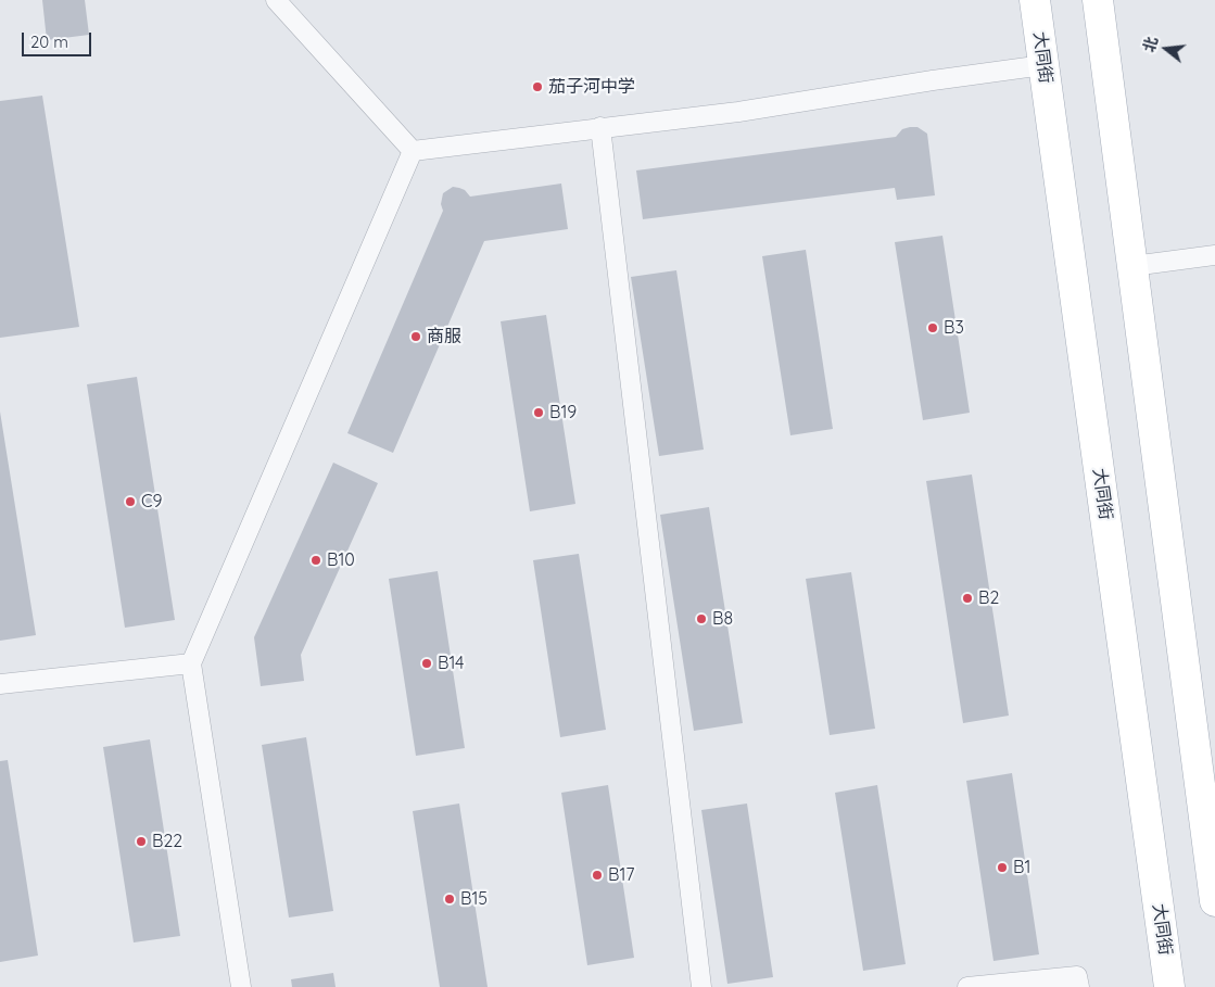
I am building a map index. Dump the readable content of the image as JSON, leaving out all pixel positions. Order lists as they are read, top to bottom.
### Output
{
  "streets": {
    "main road": ["大同街"]
  },
  "places": [
    "茄子河中学",
    "B3",
    "商服",
    "B19",
    "C9",
    "B10",
    "B2",
    "B8",
    "B14",
    "B22",
    "B1",
    "B17",
    "B15"
  ],
  "scale_bar": "20 m",
  "north": "left"
}
